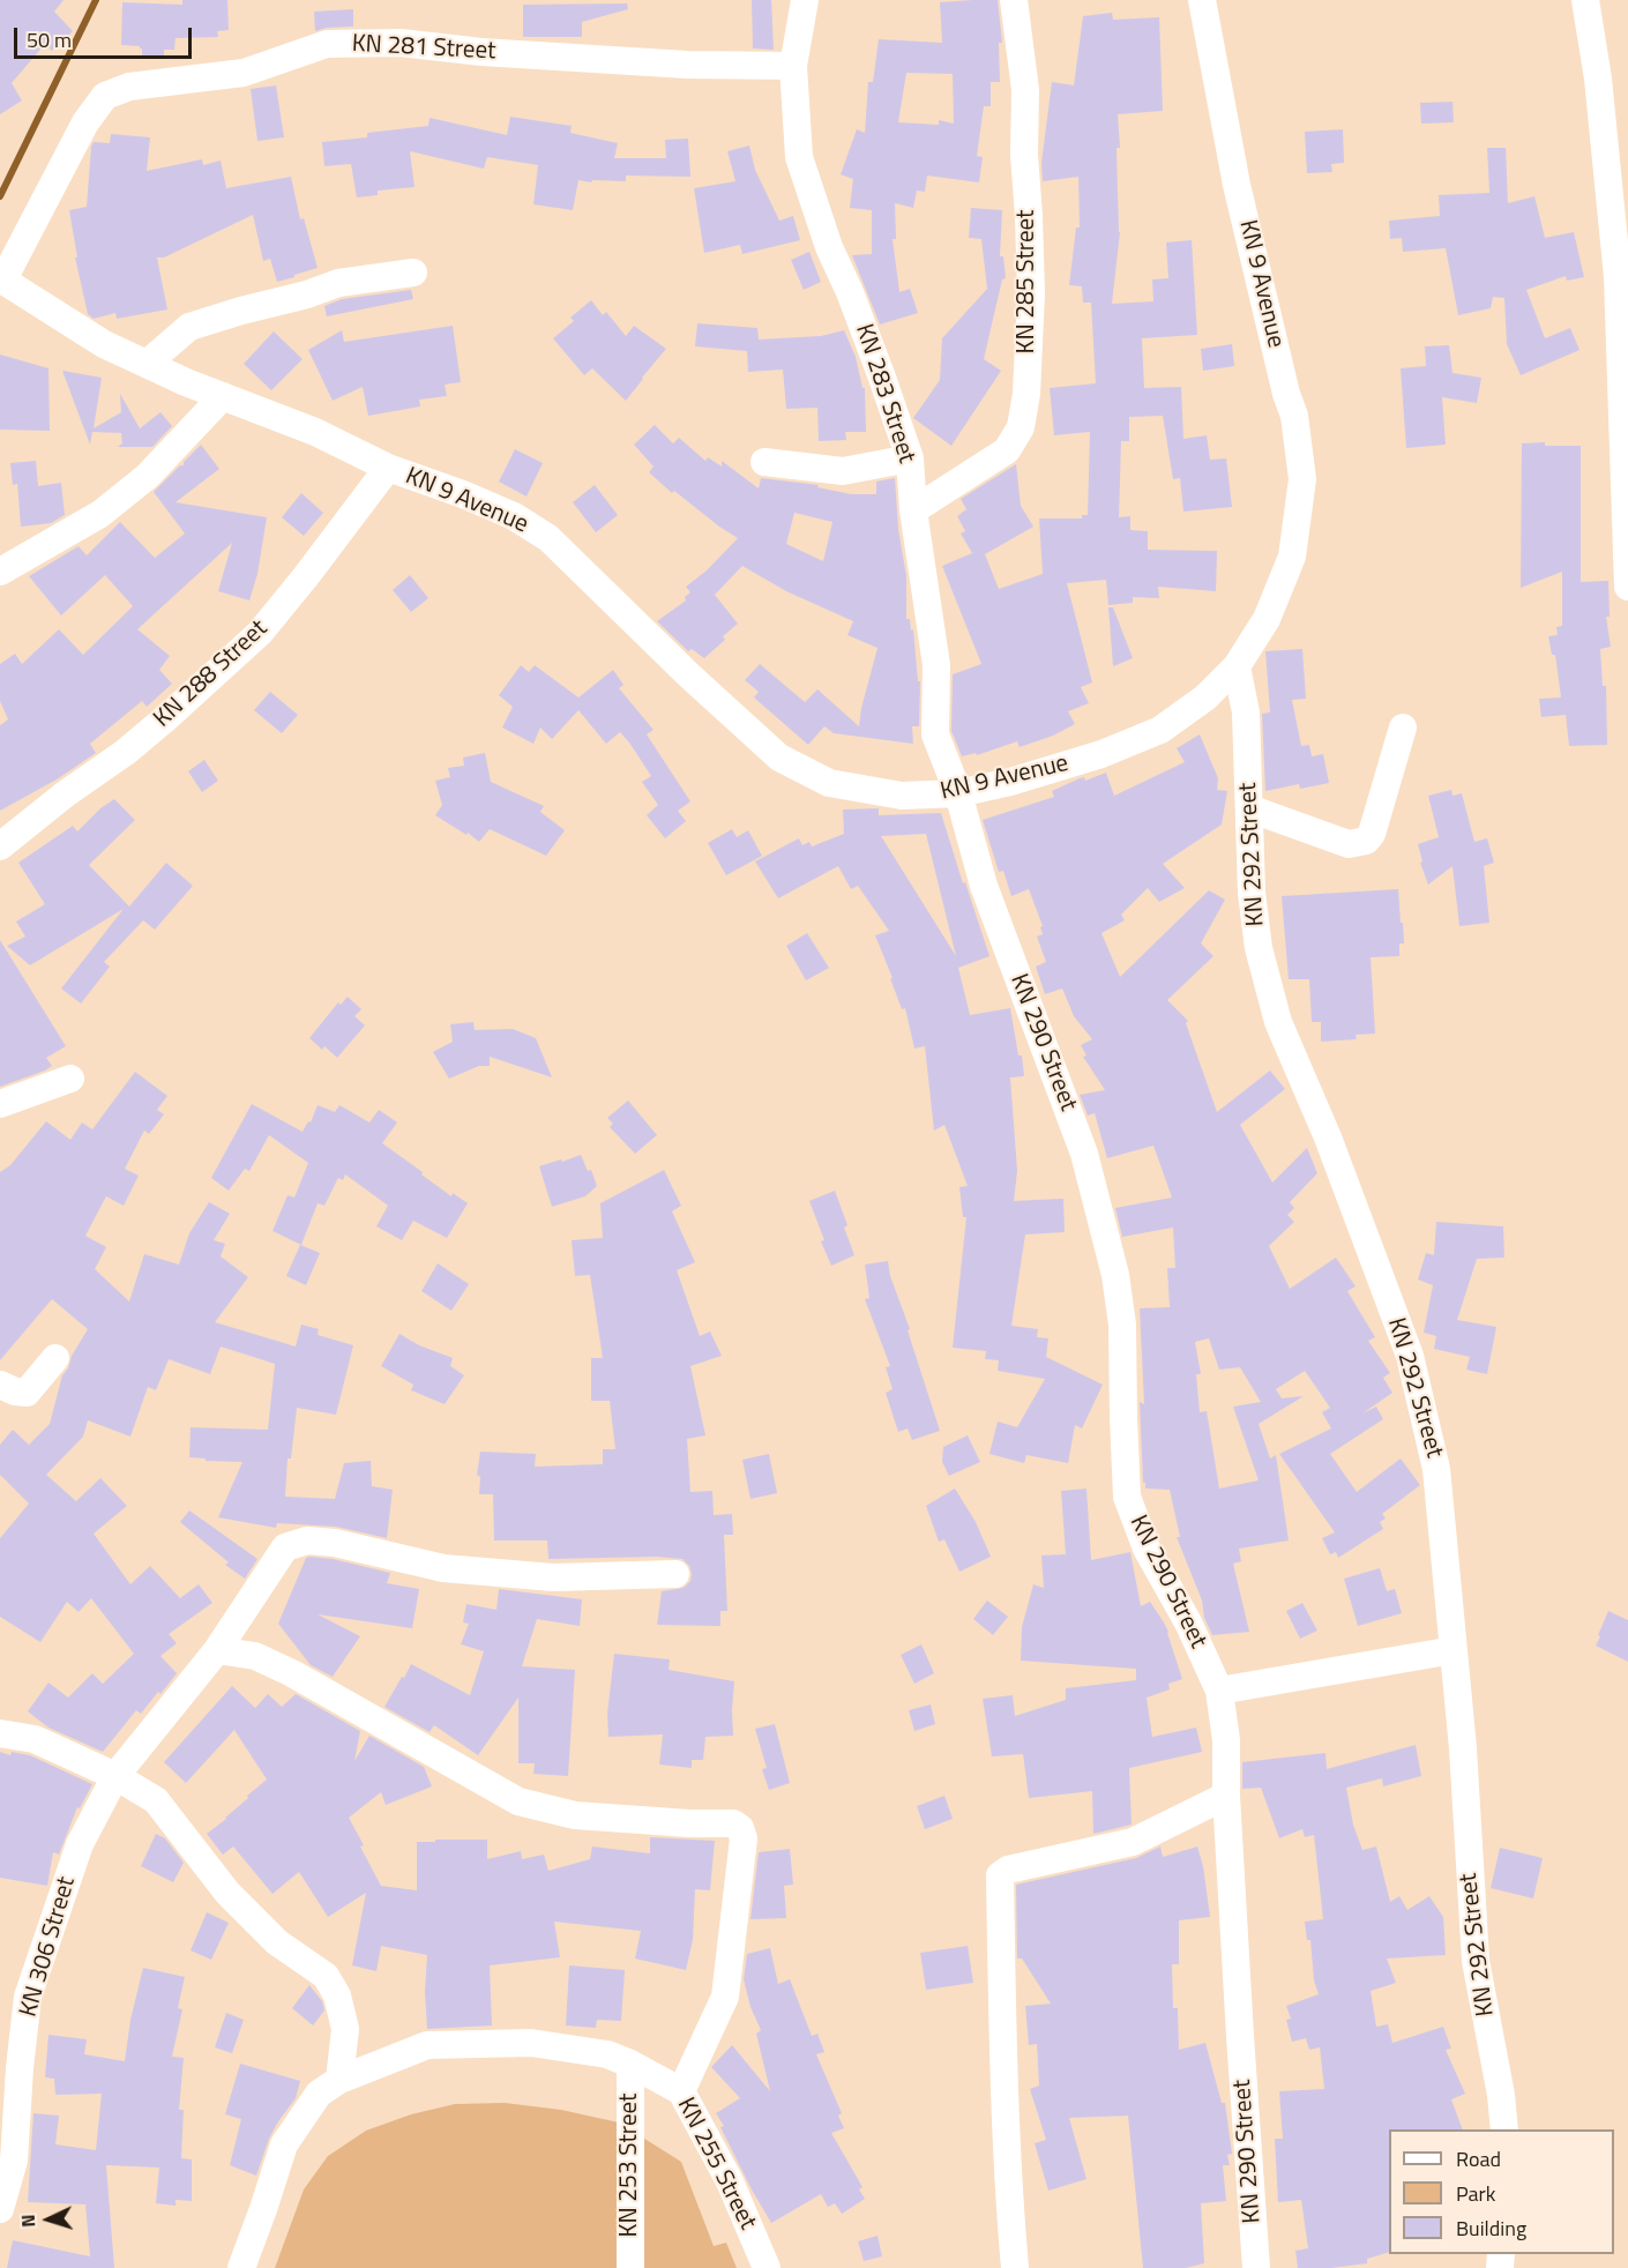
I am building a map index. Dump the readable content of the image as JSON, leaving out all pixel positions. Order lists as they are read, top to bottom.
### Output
{
  "streets": {
    "street": [
      "KN 281 Street",
      "KN 285 Street",
      "KN 9 Avenue",
      "KN 283 Street",
      "KN 288 Street",
      "KN 292 Street",
      "KN 290 Street",
      "KN 306 Street",
      "KN 255 Street",
      "KN 253 Street"
    ]
  },
  "crossings": [
    ["KN 281 Street", "KN 9 Avenue"],
    ["KN 281 Street", "KN 283 Street"],
    ["KN 285 Street", "KN 283 Street"],
    ["KN 9 Avenue", "KN 283 Street"],
    ["KN 9 Avenue", "KN 288 Street"],
    ["KN 9 Avenue", "KN 292 Street"],
    ["KN 9 Avenue", "KN 290 Street"],
    ["KN 283 Street", "KN 290 Street"],
    ["KN 255 Street", "KN 253 Street"]
  ],
  "legend": ["Road", "Park", "Building"],
  "scale_bar": "50 m",
  "north": "left"
}
